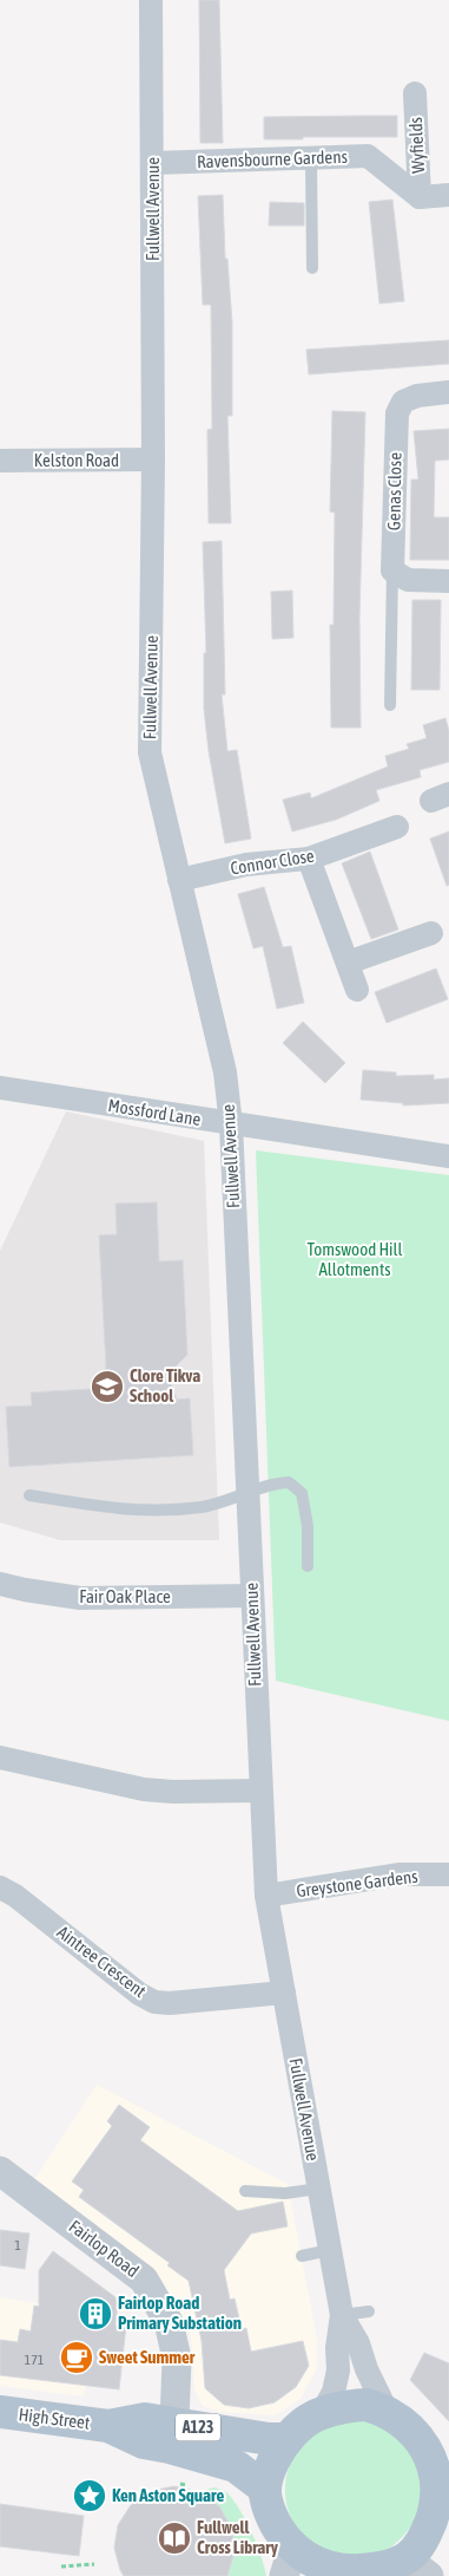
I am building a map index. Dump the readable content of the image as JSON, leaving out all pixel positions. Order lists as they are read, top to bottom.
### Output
{
  "streets": {
    "main road": ["High Street", "A123"],
    "street": [
      "Wyfields",
      "Ravensbourne Gardens",
      "Fullwell Avenue",
      "Kelston Road",
      "Genas Close",
      "Connor Close",
      "Mossford Lane",
      "Fair Oak Place",
      "Greystone Gardens",
      "Aintree Crescent",
      "Fairlop Road"
    ]
  },
  "crossings": [
    ["Wyfields", "Ravensbourne Gardens"],
    ["Ravensbourne Gardens", "Fullwell Avenue"],
    ["Fullwell Avenue", "Kelston Road"],
    ["Fullwell Avenue", "Connor Close"],
    ["Fullwell Avenue", "Mossford Lane"],
    ["Fullwell Avenue", "Fair Oak Place"],
    ["Fullwell Avenue", "Greystone Gardens"],
    ["Fullwell Avenue", "Aintree Crescent"],
    ["Fullwell Avenue", "High Street"],
    ["Fairlop Road", "High Street"]
  ],
  "parks": ["Tomswood Hill Allotments"],
  "places": {
    "school or university": ["Clore Tikva School"],
    "building": ["Fairlop Road Primary Substation"],
    "cafe": ["Sweet Summer"],
    "place": ["Ken Aston Square"],
    "library": ["Fullwell Cross Library"]
  },
  "house_numbers": ["1", "171"]
}
